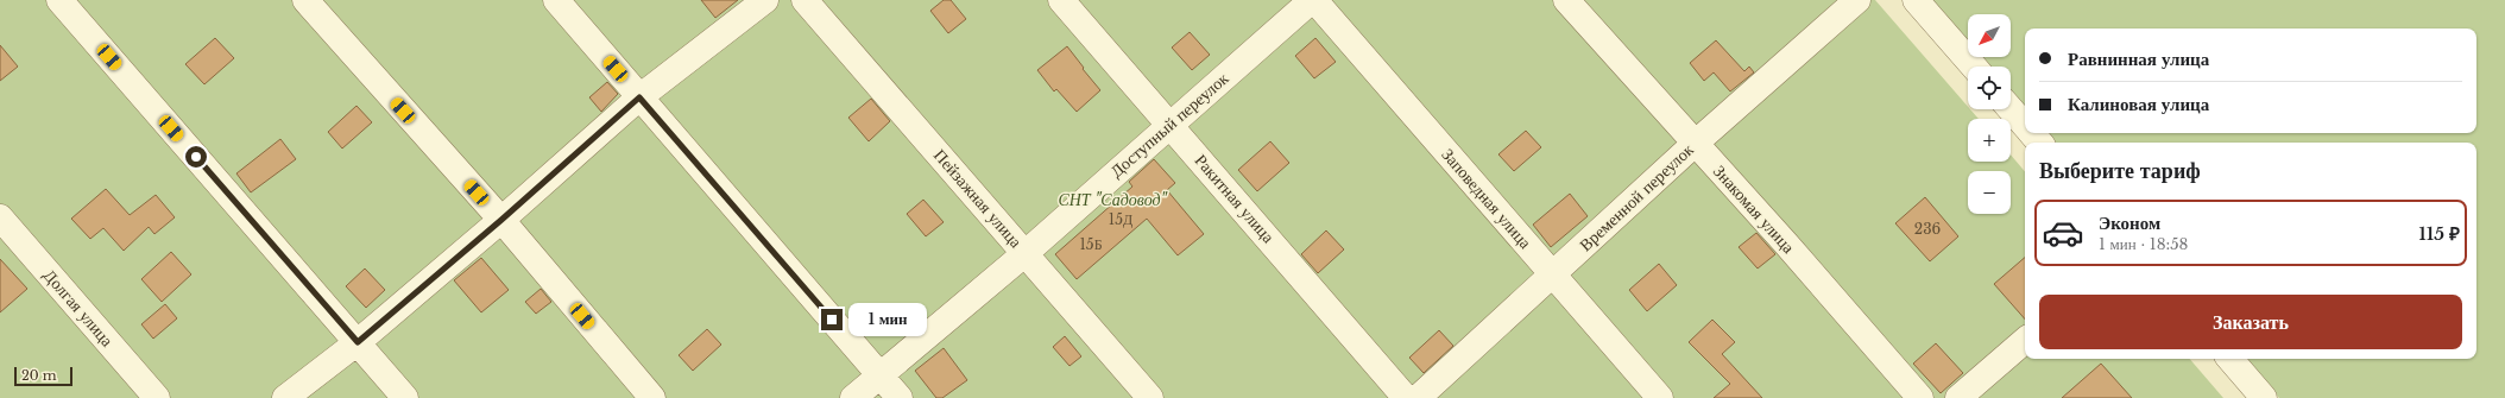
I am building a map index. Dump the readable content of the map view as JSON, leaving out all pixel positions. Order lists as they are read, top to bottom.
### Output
{
  "streets": {
    "street": [
      "Доступный переулок",
      "Временной переулок",
      "Пейзажная улица",
      "Ракитная улица",
      "Заповедная улица",
      "Знакомая улица",
      "Долгая улица"
    ]
  },
  "crossings": [
    ["Доступный переулок", "Пейзажная улица"],
    ["Доступный переулок", "Ракитная улица"],
    ["Доступный переулок", "Заповедная улица"],
    ["Временной переулок", "Заповедная улица"],
    ["Временной переулок", "Знакомая улица"]
  ],
  "parks": ["СНТ \"Садовод\""],
  "house_numbers": ["15Д", "236", "15Б"],
  "scale_bar": "20 m",
  "north": "bottom left",
  "page": {
    "map_buttons": ["+", "−"],
    "banner": ["Равнинная улица", "Калиновая улица"],
    "heading": "Выберите тариф",
    "list": [
      {
        "name": "Эконом",
        "note": "1 мин · 18:58",
        "value": "115 ₽"
      }
    ],
    "buttons": "Заказать",
    "bubble": "1 мин",
    "scale": "20 m"
  }
}
